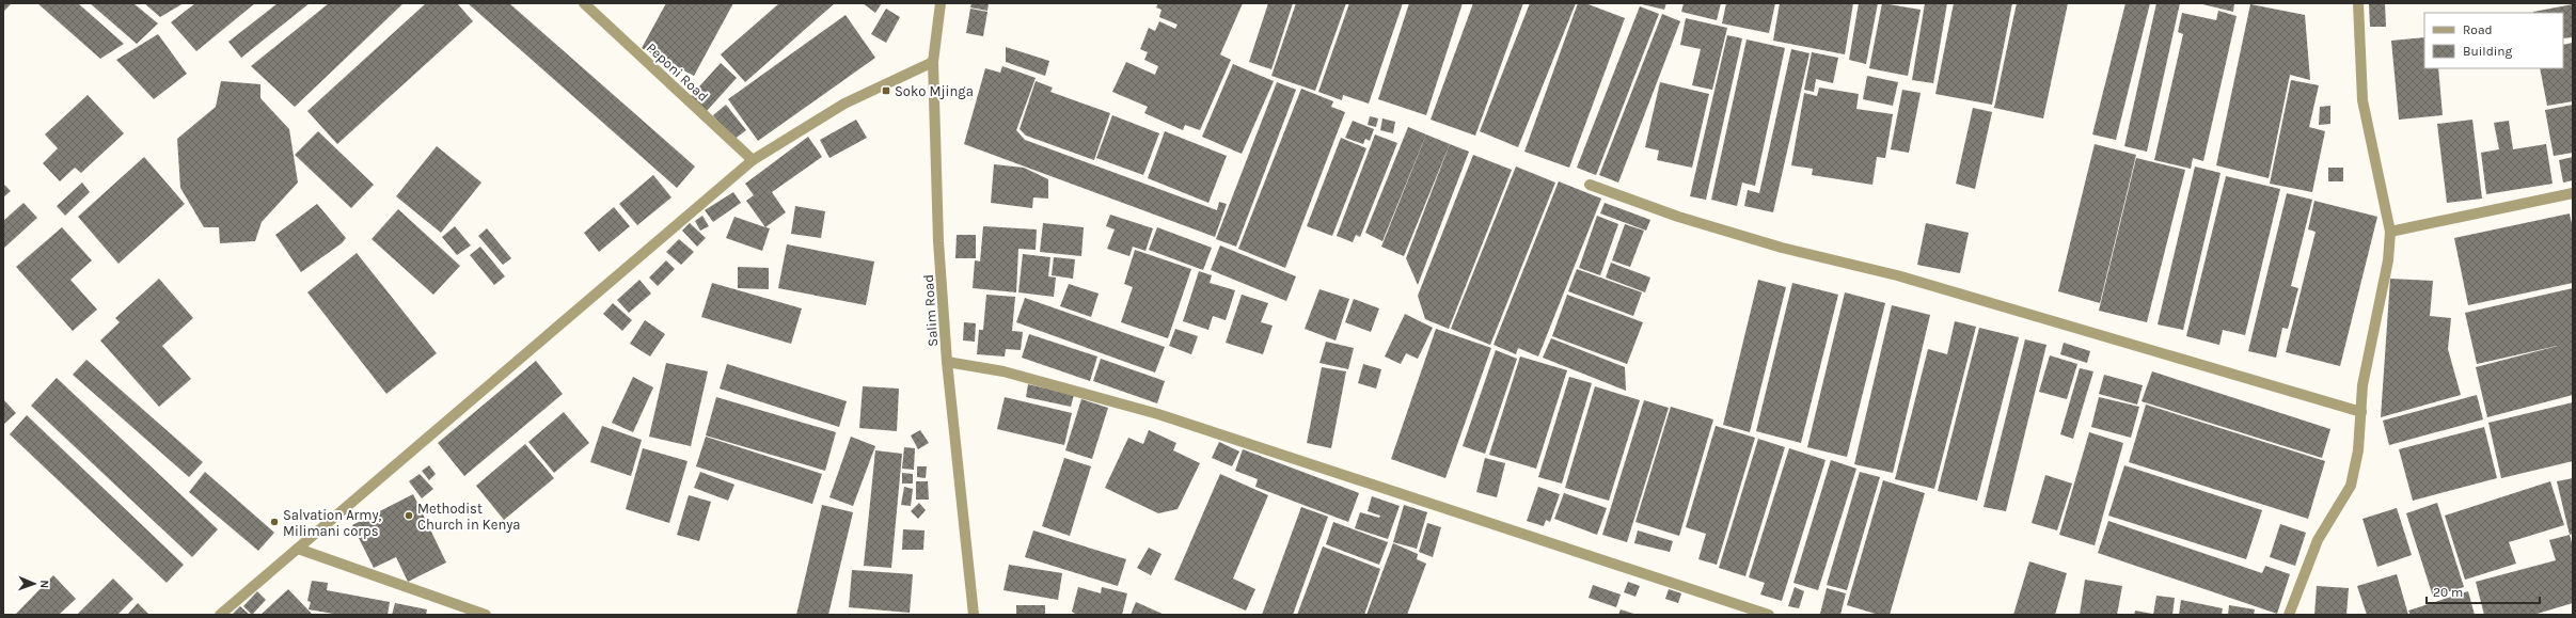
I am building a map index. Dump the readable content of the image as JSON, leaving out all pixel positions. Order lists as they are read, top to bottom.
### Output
{
  "streets": {
    "street": ["Peponi Road", "Salim Road"]
  },
  "places": {
    "transit": ["Soko Mjinga"],
    "other": ["Methodist Church in Kenya", "Salvation Army, Milimani corps"]
  },
  "legend": ["Road", "Building"],
  "scale_bar": "20 m",
  "north": "right"
}
